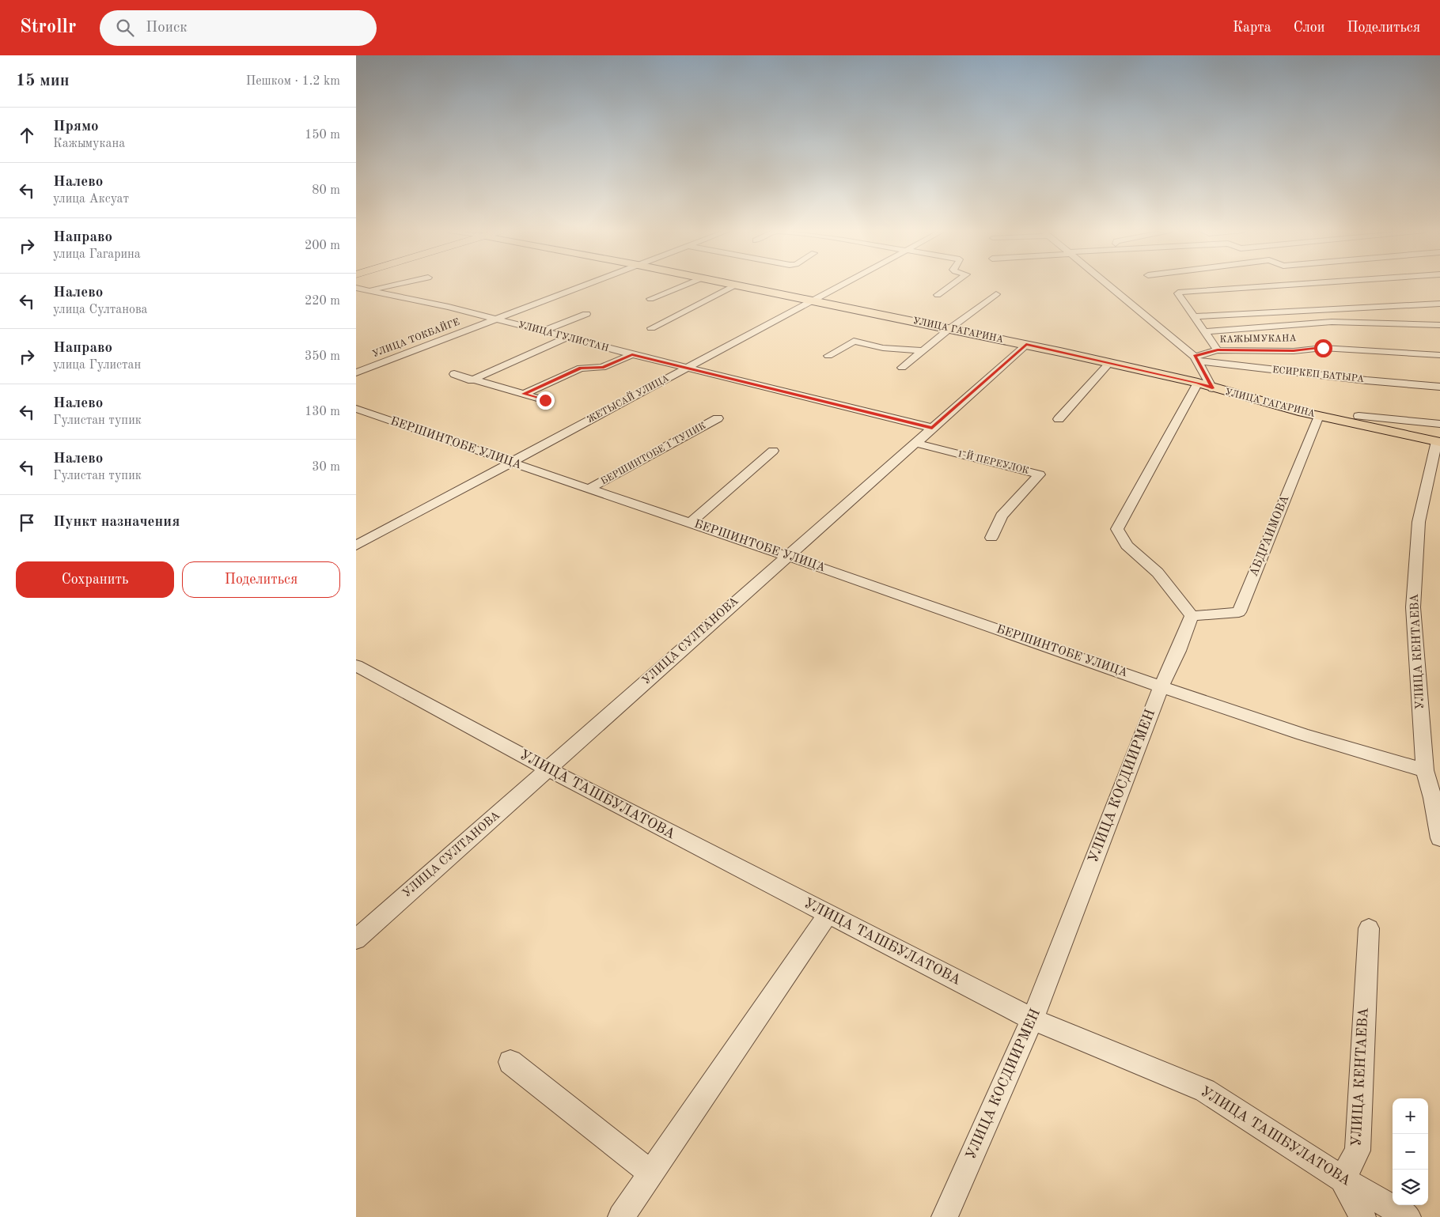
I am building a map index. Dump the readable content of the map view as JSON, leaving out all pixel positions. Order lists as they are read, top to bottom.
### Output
{
  "streets": {
    "main road": ["УЛИЦА ГАГАРИНА"],
    "street": [
      "УЛИЦА ГУЛИСТАН",
      "УЛИЦА ТОКБАЙГЕ",
      "КАЖЫМУКАНА",
      "ЕСИРКЕП БАТЫРА",
      "ЖЕТЫСАЙ УЛИЦА",
      "БЕРШИНТОБЕ УЛИЦА",
      "БЕРШИНТОБЕ 1 ТУПИК",
      "1-Й ПЕРЕУЛОК",
      "АБДРАИМОВА",
      "УЛИЦА СУЛТАНОВА",
      "УЛИЦА КЕНТАЕВА",
      "УЛИЦА КОСДИИРМЕН",
      "УЛИЦА ТАШБУЛАТОВА"
    ]
  },
  "crossings": [
    ["УЛИЦА ГАГАРИНА", "ЖЕТЫСАЙ УЛИЦА"],
    ["УЛИЦА ГАГАРИНА", "АБДРАИМОВА"],
    ["УЛИЦА ГАГАРИНА", "УЛИЦА СУЛТАНОВА"],
    ["УЛИЦА ГАГАРИНА", "УЛИЦА КЕНТАЕВА"],
    ["УЛИЦА ГУЛИСТАН", "УЛИЦА ТОКБАЙГЕ"],
    ["УЛИЦА ГУЛИСТАН", "ЖЕТЫСАЙ УЛИЦА"],
    ["УЛИЦА ГУЛИСТАН", "УЛИЦА СУЛТАНОВА"],
    ["КАЖЫМУКАНА", "ЕСИРКЕП БАТЫРА"],
    ["ЖЕТЫСАЙ УЛИЦА", "БЕРШИНТОБЕ УЛИЦА"],
    ["БЕРШИНТОБЕ УЛИЦА", "БЕРШИНТОБЕ 1 ТУПИК"],
    ["БЕРШИНТОБЕ УЛИЦА", "УЛИЦА СУЛТАНОВА"],
    ["БЕРШИНТОБЕ УЛИЦА", "УЛИЦА КОСДИИРМЕН"],
    ["1-Й ПЕРЕУЛОК", "УЛИЦА СУЛТАНОВА"],
    ["АБДРАИМОВА", "УЛИЦА КОСДИИРМЕН"],
    ["УЛИЦА СУЛТАНОВА", "УЛИЦА ТАШБУЛАТОВА"],
    ["УЛИЦА КЕНТАЕВА", "УЛИЦА ТАШБУЛАТОВА"],
    ["УЛИЦА КОСДИИРМЕН", "УЛИЦА ТАШБУЛАТОВА"]
  ],
  "page": {
    "header": "Strollr",
    "search": "Поиск",
    "nav": ["Карта", "Слои", "Поделиться"],
    "heading": ["15 мин", "Пешком · 1.2 km"],
    "list": [
      ["Прямо", "Кажымукана", "150 m"],
      ["Налево", "улица Аксуат", "80 m"],
      ["Направо", "улица Гагарина", "200 m"],
      ["Налево", "улица Султанова", "220 m"],
      ["Направо", "улица Гулистан", "350 m"],
      ["Налево", "Гулистан тупик", "130 m"],
      ["Налево", "Гулистан тупик", "30 m"],
      "Пункт назначения"
    ],
    "buttons": ["Сохранить", "Поделиться"],
    "map_buttons": ["+", "−"]
  }
}
